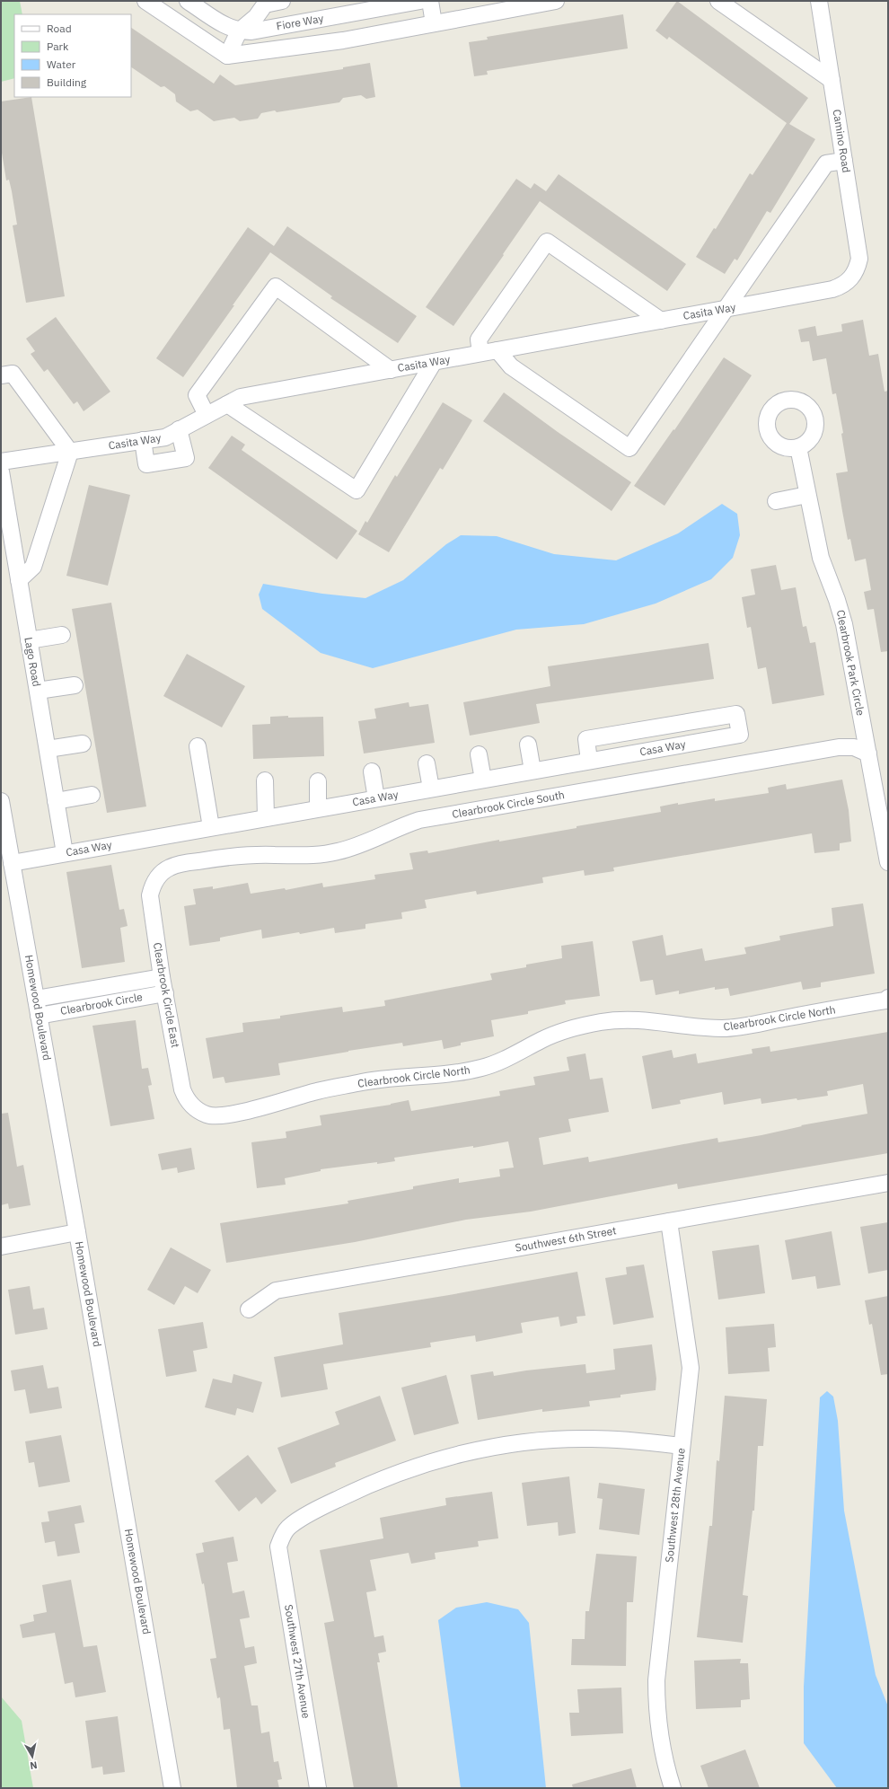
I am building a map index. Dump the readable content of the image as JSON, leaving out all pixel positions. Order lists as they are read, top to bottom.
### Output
{
  "streets": {
    "street": [
      "Fiore Way",
      "Camino Road",
      "Casita Way",
      "Lago Road",
      "Clearbrook Park Circle",
      "Casa Way",
      "Clearbrook Circle South",
      "Clearbrook Circle East",
      "Clearbrook Circle",
      "Homewood Boulevard",
      "Clearbrook Circle North",
      "Southwest 6th Street",
      "Southwest 28th Avenue",
      "Southwest 27th Avenue"
    ]
  },
  "crossings": [
    ["Camino Road", "Casita Way"],
    ["Lago Road", "Casa Way"],
    ["Clearbrook Park Circle", "Clearbrook Circle South"],
    ["Casa Way", "Homewood Boulevard"],
    ["Clearbrook Circle South", "Clearbrook Circle East"],
    ["Clearbrook Circle East", "Clearbrook Circle"],
    ["Clearbrook Circle East", "Clearbrook Circle North"],
    ["Clearbrook Circle", "Homewood Boulevard"],
    ["Southwest 6th Street", "Southwest 28th Avenue"],
    ["Southwest 28th Avenue", "Southwest 27th Avenue"]
  ],
  "legend": [
    "Road",
    "Park",
    "Water",
    "Building"
  ],
  "north": "bottom"
}
